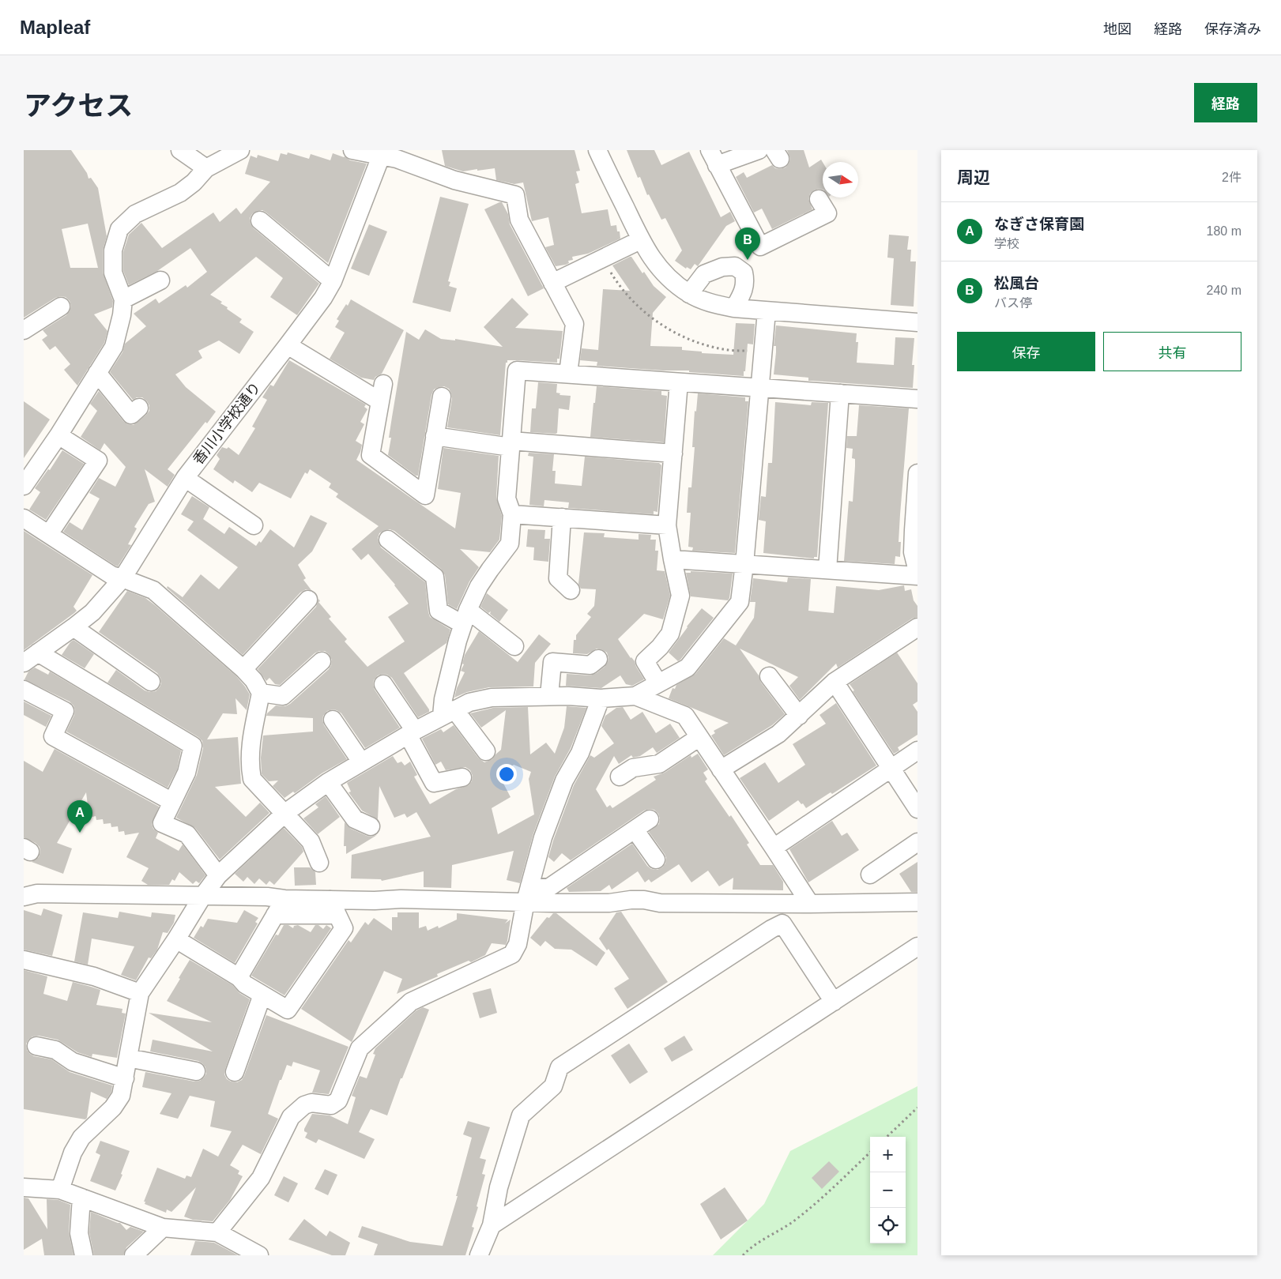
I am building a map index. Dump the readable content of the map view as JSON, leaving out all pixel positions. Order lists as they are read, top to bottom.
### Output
{
  "streets": {
    "street": ["香川小学校通り"]
  },
  "north": "right",
  "page": {
    "header": "Mapleaf",
    "nav": ["地図", "経路", "保存済み"],
    "title": "アクセス",
    "buttons": [
      "経路",
      ["保存", "共有"]
    ],
    "heading": ["周辺", "2件"],
    "list": [
      {
        "mark": "A",
        "name": "なぎさ保育園",
        "note": "学校",
        "value": "180 m"
      },
      {
        "mark": "B",
        "name": "松風台",
        "note": "バス停",
        "value": "240 m"
      }
    ],
    "pins": ["B", "A"],
    "map_buttons": ["+", "−"]
  }
}
